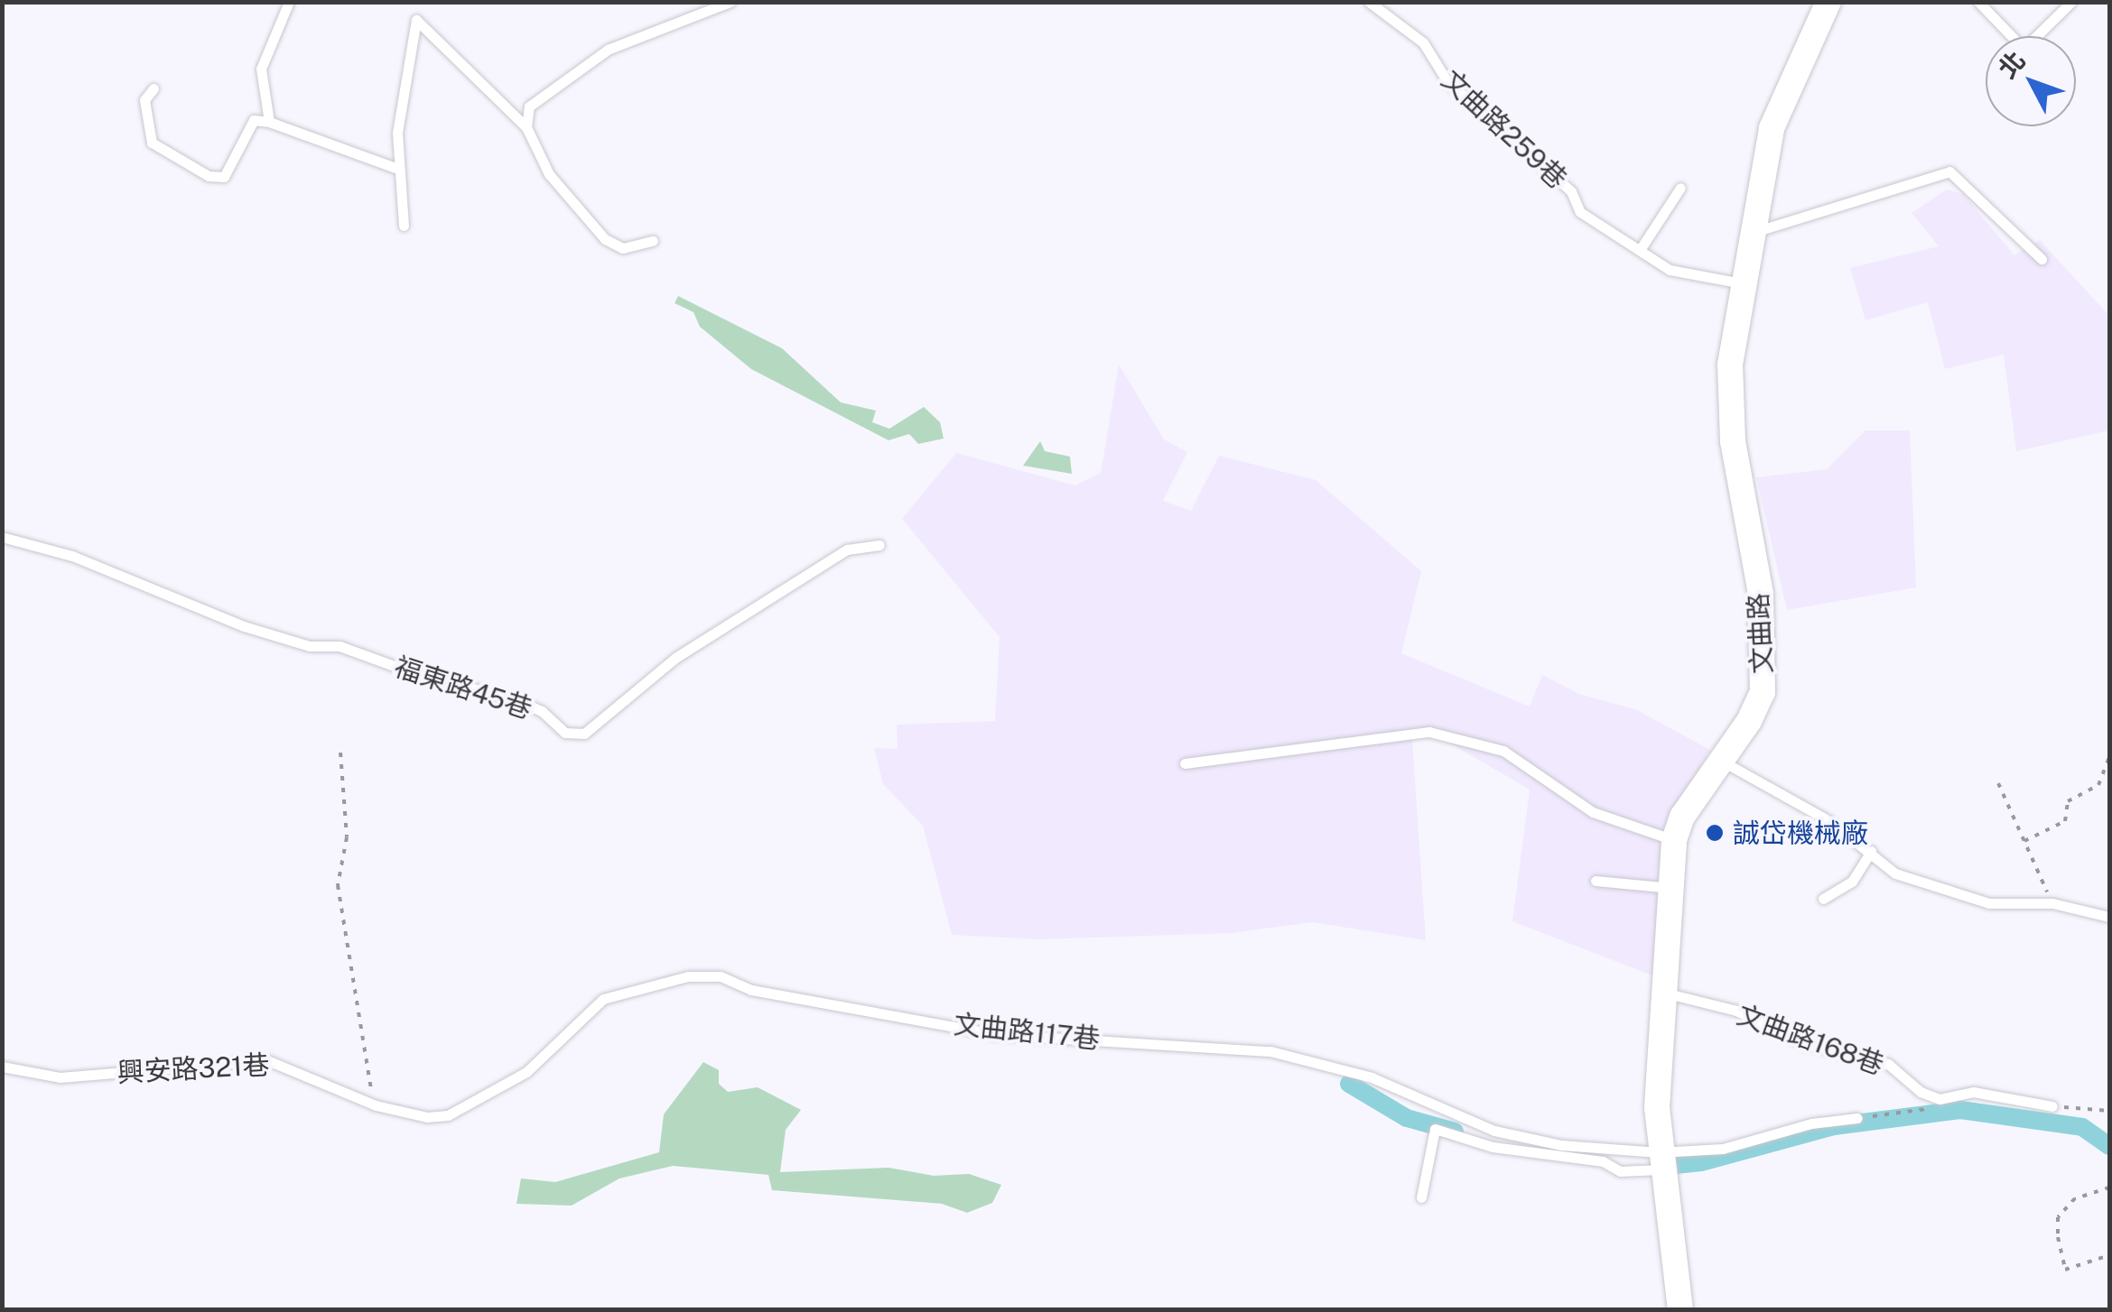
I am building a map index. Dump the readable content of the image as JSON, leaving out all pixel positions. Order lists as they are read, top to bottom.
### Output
{
  "streets": {
    "street": ["文曲路"],
    "lane": [
      "文曲路259巷",
      "福東路45巷",
      "文曲路117巷",
      "文曲路168巷",
      "興安路321巷"
    ]
  },
  "crossings": [
    ["文曲路259巷", "文曲路"],
    ["文曲路", "文曲路117巷"],
    ["文曲路", "文曲路168巷"],
    ["文曲路117巷", "興安路321巷"]
  ],
  "places": ["誠岱機械廠"],
  "north": "top left"
}
